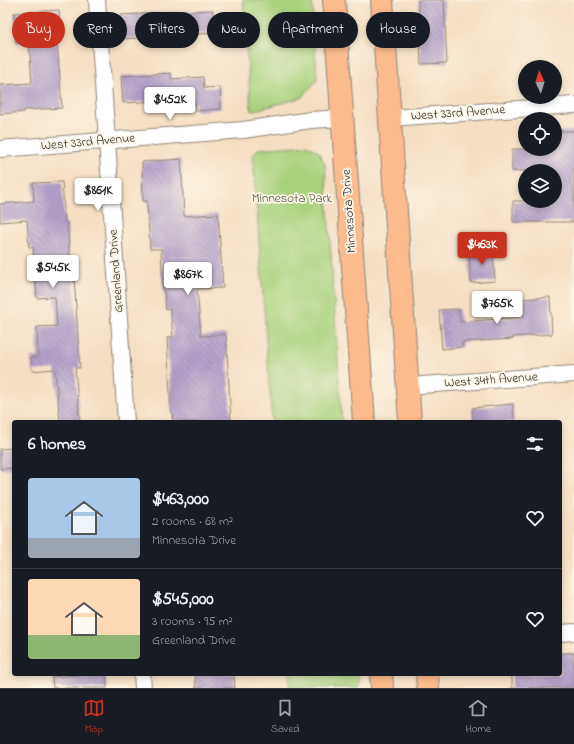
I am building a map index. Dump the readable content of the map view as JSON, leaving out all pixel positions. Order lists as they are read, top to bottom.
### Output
{
  "streets": {
    "main road": ["Minnesota Drive"],
    "street": ["West 33rd Avenue", "Greenland Drive", "West 34th Avenue"]
  },
  "crossings": [
    ["West 33rd Avenue", "Minnesota Drive"],
    ["West 33rd Avenue", "Greenland Drive"]
  ],
  "parks": ["Minnesota Park"],
  "north": "top",
  "page": {
    "chip": [
      "Buy",
      "Rent",
      "Filters",
      "New",
      "Apartment",
      "House"
    ],
    "price": [
      "$452K",
      "$861K",
      "$463K",
      "$545K",
      "$867K",
      "$765K"
    ],
    "heading": "6 homes",
    "list": [
      {
        "name": "$463,000",
        "note": "2 rooms · 68 m² · Minnesota Drive"
      },
      {
        "name": "$545,000",
        "note": "3 rooms · 95 m² · Greenland Drive"
      }
    ],
    "tabs": ["Map", "Saved", "Home"]
  }
}
